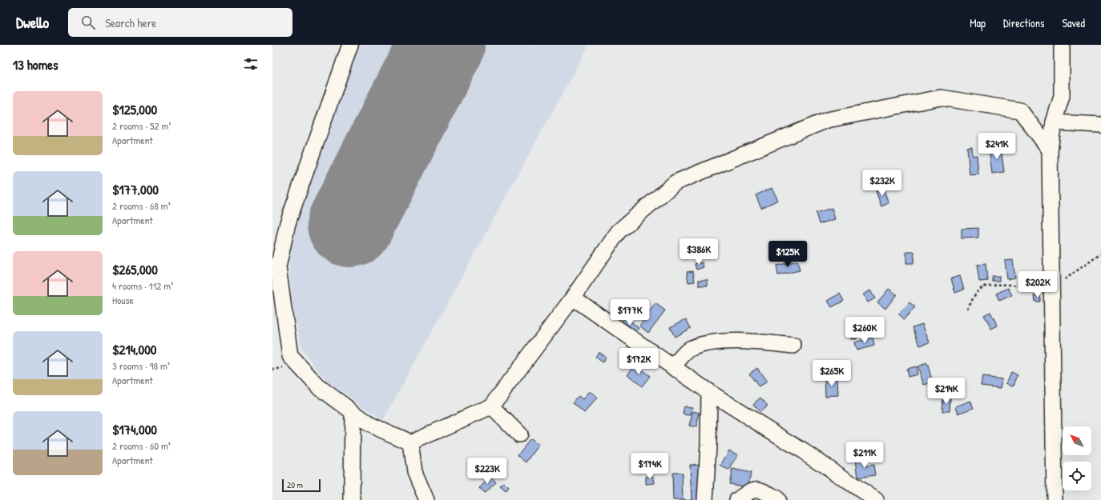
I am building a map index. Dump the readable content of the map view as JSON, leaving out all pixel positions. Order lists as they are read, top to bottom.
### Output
{
  "scale_bar": "20 m",
  "north": "top left",
  "page": {
    "header": "Dwello",
    "search": "Search here",
    "nav": ["Map", "Directions", "Saved"],
    "heading": "13 homes",
    "list": [
      {
        "name": "$125,000",
        "note": "2 rooms · 52 m² · Apartment"
      },
      {
        "name": "$177,000",
        "note": "2 rooms · 68 m² · Apartment"
      },
      {
        "name": "$265,000",
        "note": "4 rooms · 112 m² · House"
      },
      {
        "name": "$214,000",
        "note": "3 rooms · 98 m² · Apartment"
      },
      {
        "name": "$174,000",
        "note": "2 rooms · 60 m² · Apartment"
      }
    ],
    "price": [
      "$241K",
      "$232K",
      "$386K",
      "$125K",
      "$202K",
      "$177K",
      "$260K",
      "$172K",
      "$265K",
      "$214K",
      "$211K",
      "$174K",
      "$223K"
    ],
    "scale": "20 m"
  }
}
